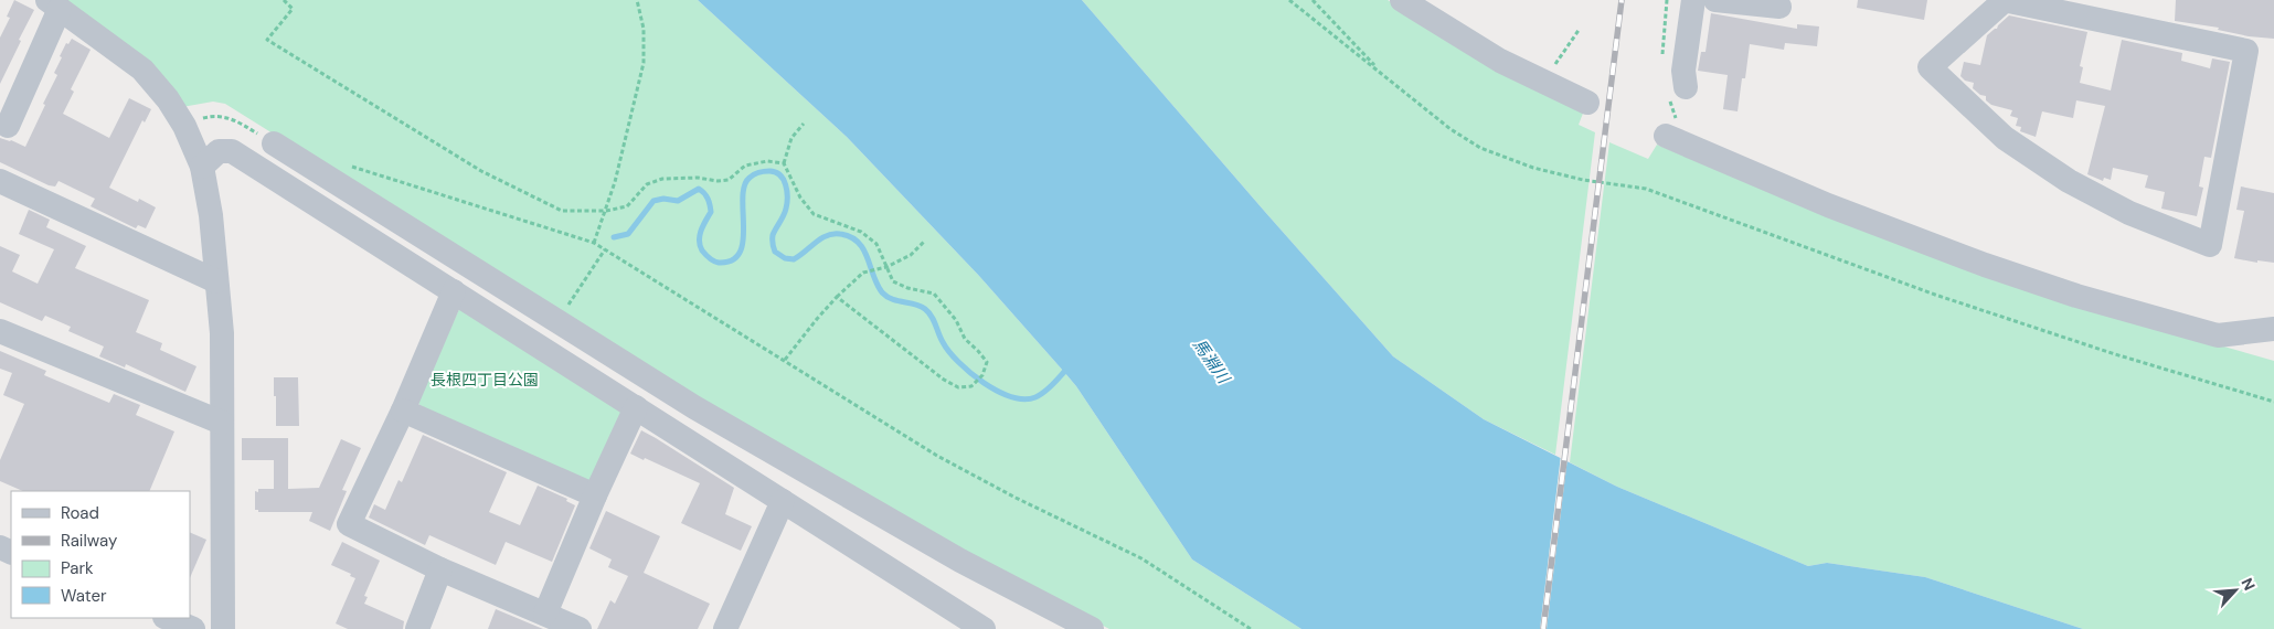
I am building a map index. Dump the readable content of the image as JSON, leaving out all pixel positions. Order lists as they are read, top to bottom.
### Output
{
  "water": ["馬淵川"],
  "parks": ["長根四丁目公園"],
  "legend": [
    "Road",
    "Railway",
    "Park",
    "Water"
  ],
  "north": "top right"
}
